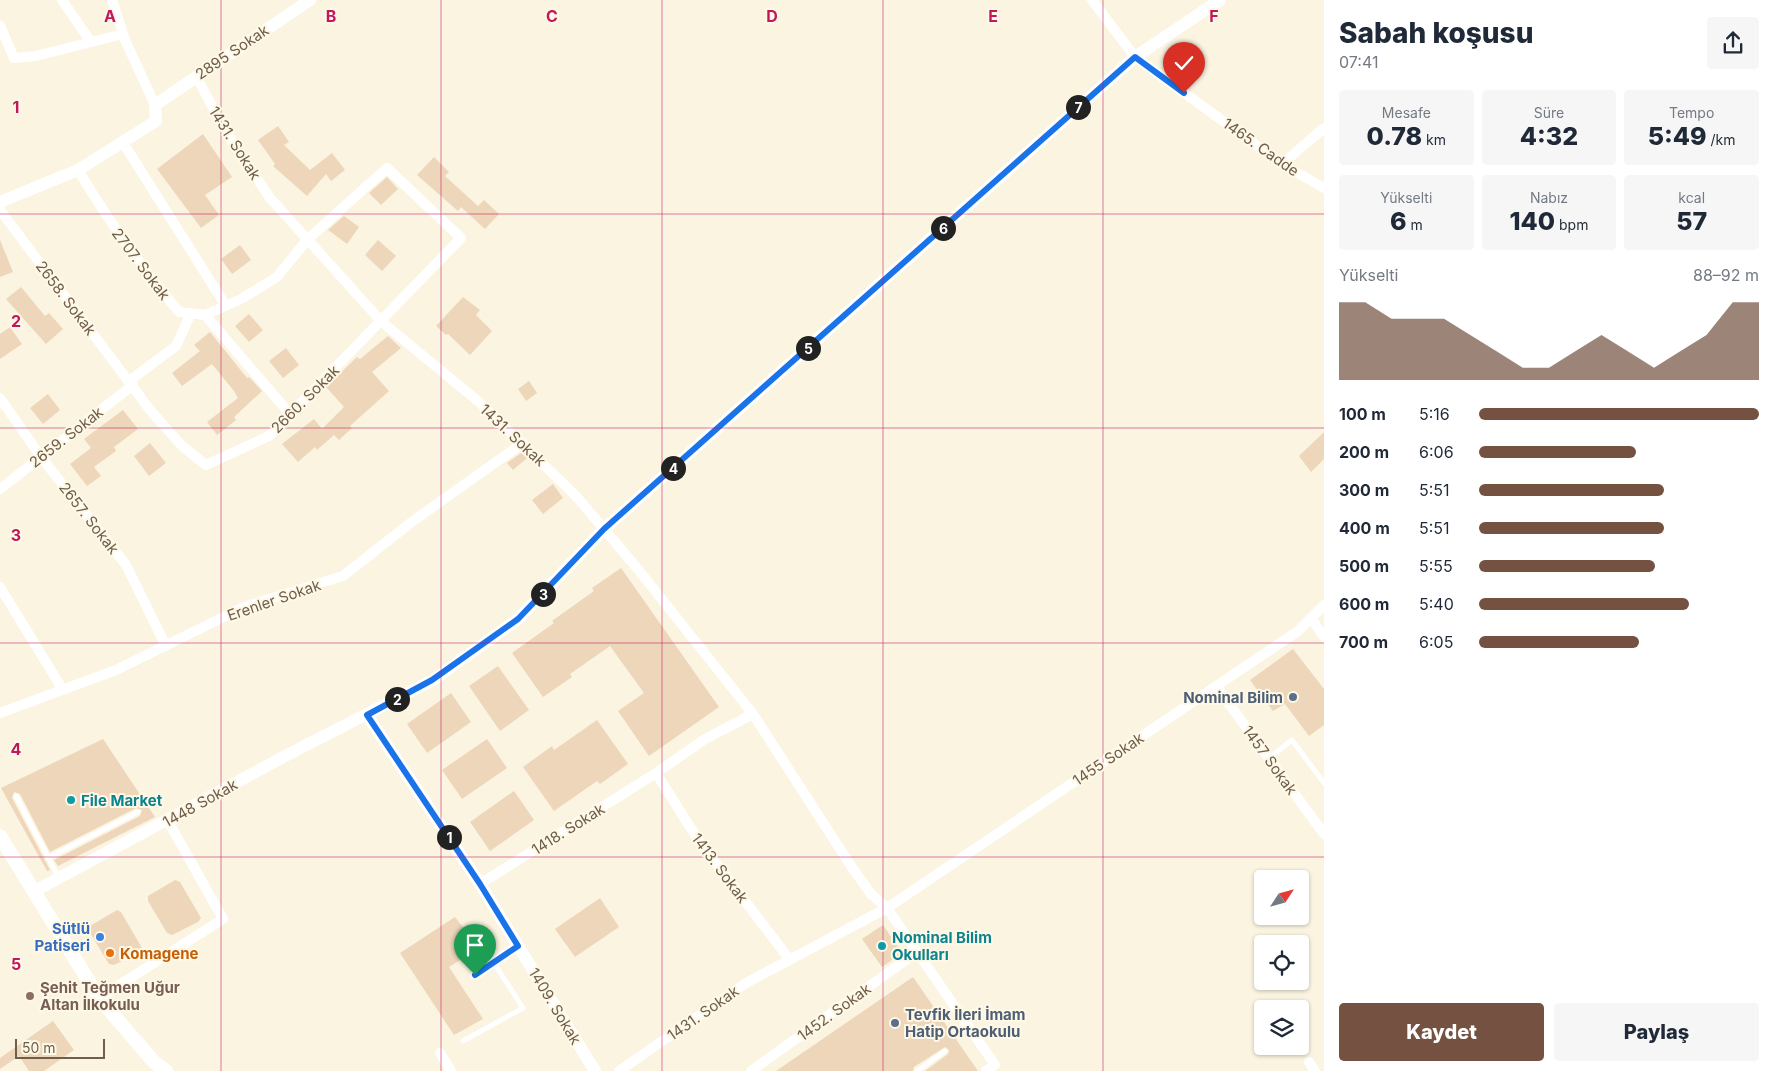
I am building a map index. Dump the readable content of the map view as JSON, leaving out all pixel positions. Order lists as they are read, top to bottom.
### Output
{
  "streets": {
    "street": [
      "2895 Sokak",
      "1431. Sokak",
      "1465. Cadde",
      "2707. Sokak",
      "2658. Sokak",
      "2660. Sokak",
      "2659. Sokak",
      "2657. Sokak",
      "Erenler Sokak",
      "1455 Sokak",
      "1457 Sokak",
      "1448 Sokak",
      "1418. Sokak",
      "1413. Sokak",
      "1409. Sokak",
      "1452. Sokak"
    ]
  },
  "crossings": [
    ["2895 Sokak", "1431. Sokak"],
    ["1431. Sokak", "2660. Sokak"],
    ["1431. Sokak", "Erenler Sokak"],
    ["1431. Sokak", "1455 Sokak"],
    ["1431. Sokak", "1448 Sokak"],
    ["1431. Sokak", "1413. Sokak"],
    ["1431. Sokak", "1452. Sokak"],
    ["1465. Cadde", "1448 Sokak"],
    ["2707. Sokak", "2659. Sokak"],
    ["2658. Sokak", "2660. Sokak"],
    ["2658. Sokak", "2659. Sokak"],
    ["2660. Sokak", "2659. Sokak"],
    ["2659. Sokak", "2657. Sokak"],
    ["2657. Sokak", "Erenler Sokak"],
    ["1455 Sokak", "1457 Sokak"],
    ["1455 Sokak", "1413. Sokak"],
    ["1448 Sokak", "1409. Sokak"],
    ["1418. Sokak", "1413. Sokak"],
    ["1418. Sokak", "1409. Sokak"]
  ],
  "places": [
    "Nominal Bilim",
    "File Market",
    "Sütlü Patiseri",
    "Nominal Bilim Okulları",
    "Komagene",
    "Şehit Teğmen Uğur Altan İlkokulu",
    "Tevfik İleri İmam Hatip Ortaokulu"
  ],
  "scale_bar": "50 m",
  "north": "top right",
  "page": {
    "heading": ["Sabah koşusu", "07:41"],
    "stats": [
      ["Mesafe", "0.78 km"],
      ["Süre", "4:32"],
      ["Tempo", "5:49 /km"],
      ["Yükselti", "6 m"],
      ["Nabız", "140 bpm"],
      ["kcal", "57"]
    ],
    "pins": [
      "7",
      "6",
      "5",
      "4",
      "3",
      "2",
      "1"
    ],
    "chart": ["Yükselti", "88–92 m"],
    "list": [
      {
        "name": "100 m",
        "note": "5:16"
      },
      {
        "name": "200 m",
        "note": "6:06"
      },
      {
        "name": "300 m",
        "note": "5:51"
      },
      {
        "name": "400 m",
        "note": "5:51"
      },
      {
        "name": "500 m",
        "note": "5:55"
      },
      {
        "name": "600 m",
        "note": "5:40"
      },
      {
        "name": "700 m",
        "note": "6:05"
      }
    ],
    "buttons": ["Kaydet", "Paylaş"],
    "scale": "50 m"
  },
  "grid": {
    "columns": [
      "A",
      "B",
      "C",
      "D",
      "E",
      "F"
    ],
    "rows": [
      "1",
      "2",
      "3",
      "4",
      "5"
    ]
  }
}
